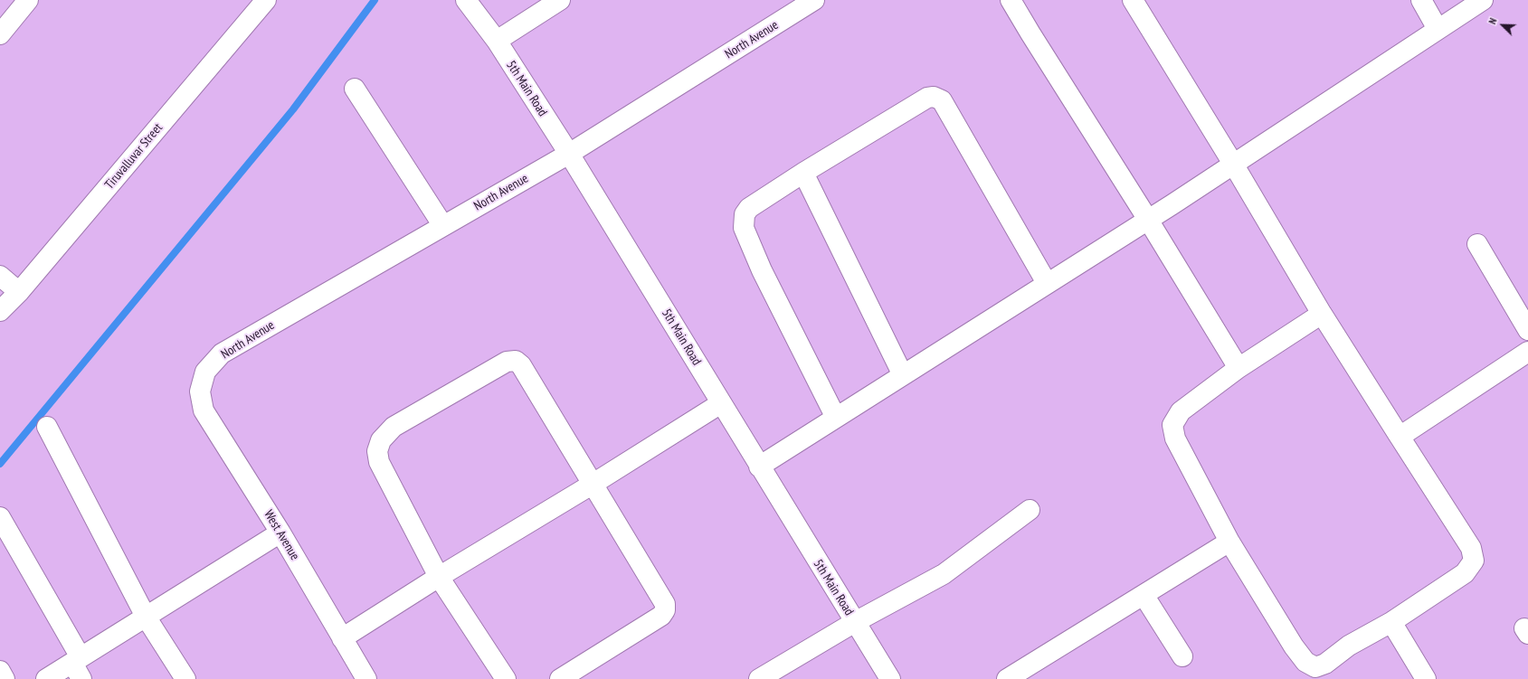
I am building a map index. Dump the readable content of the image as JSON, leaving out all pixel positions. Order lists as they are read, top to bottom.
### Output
{
  "streets": {
    "street": [
      "North Avenue",
      "5th Main Road",
      "Tiruvalluvar Street",
      "West Avenue"
    ]
  },
  "crossings": [
    ["North Avenue", "5th Main Road"],
    ["North Avenue", "West Avenue"]
  ],
  "north": "top left"
}
